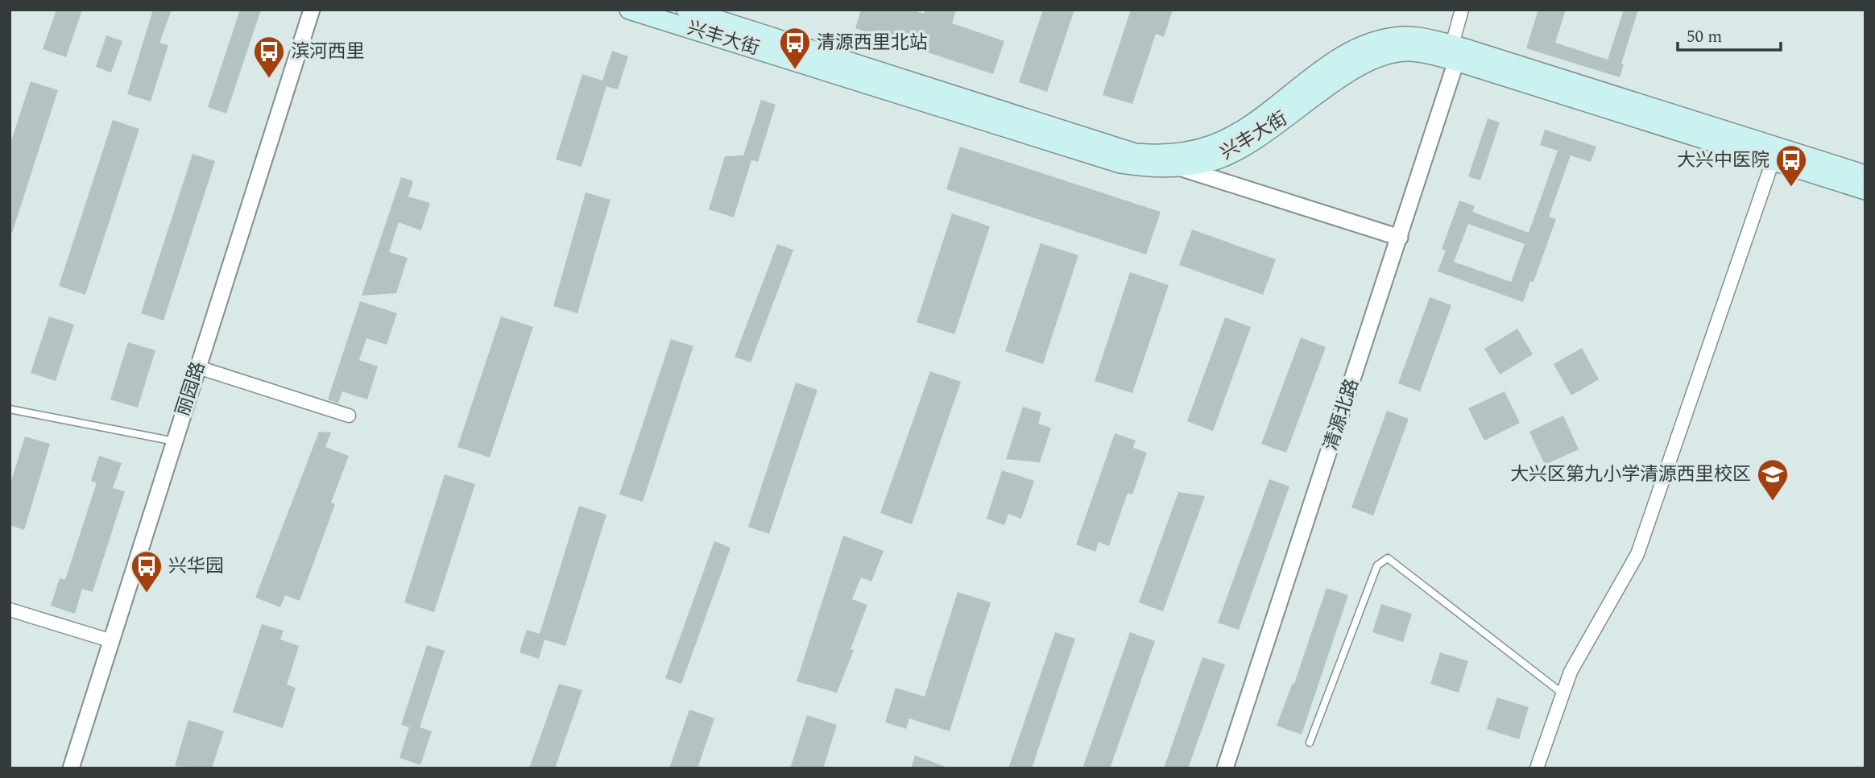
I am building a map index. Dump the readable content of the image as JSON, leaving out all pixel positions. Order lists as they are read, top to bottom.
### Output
{
  "streets": {
    "main road": ["兴丰大街"],
    "street": ["丽园路", "清源北路"]
  },
  "crossings": [
    ["兴丰大街", "清源北路"]
  ],
  "places": {
    "bus stop": [
      "清源西里北站",
      "滨河西里",
      "大兴中医院",
      "兴华园"
    ],
    "school or university": ["大兴区第九小学清源西里校区"]
  },
  "scale_bar": "50 m"
}
